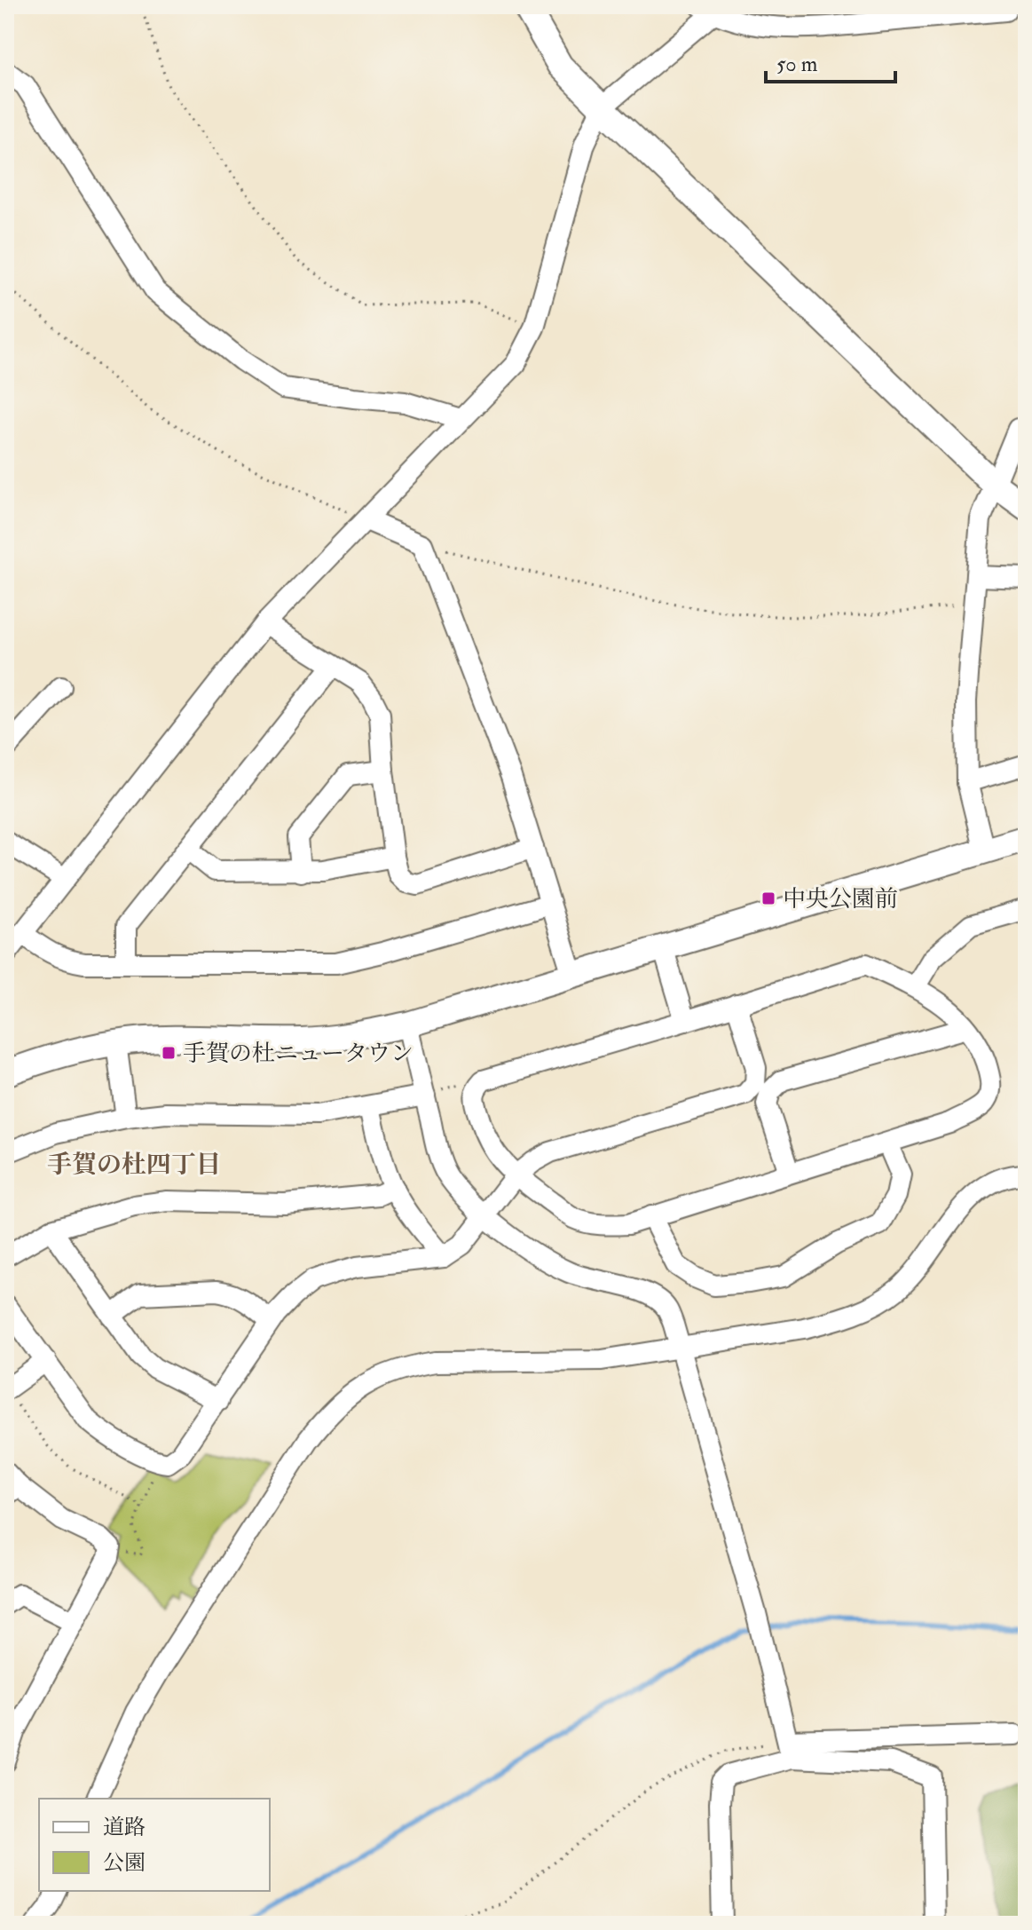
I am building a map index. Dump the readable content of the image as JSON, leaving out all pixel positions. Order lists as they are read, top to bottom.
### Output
{
  "districts": ["手賀の杜四丁目"],
  "places": {
    "transit": ["中央公園前", "手賀の杜ニュータウン"]
  },
  "legend": ["道路", "公園"],
  "scale_bar": "50 m"
}
